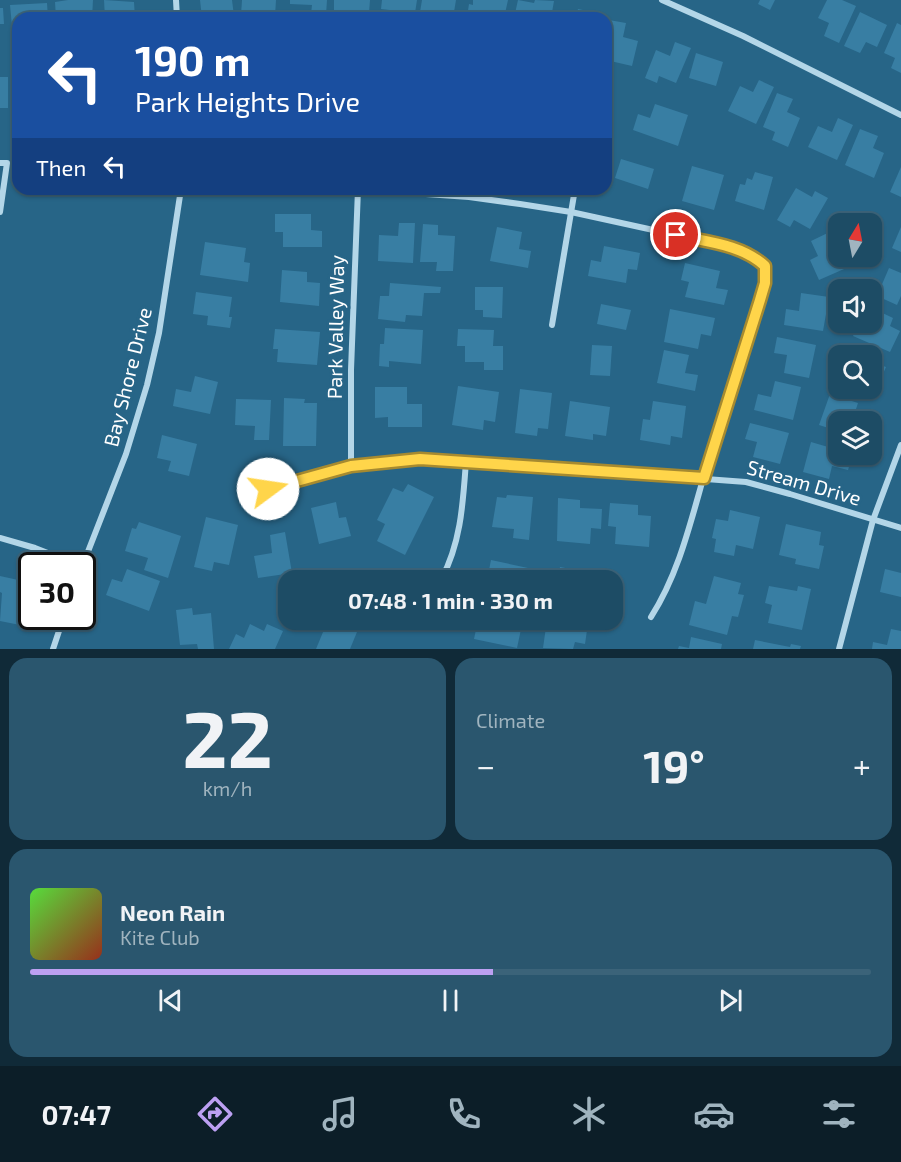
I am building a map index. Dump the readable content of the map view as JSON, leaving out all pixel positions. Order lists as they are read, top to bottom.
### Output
{
  "streets": {
    "street": ["Park Valley Way", "Bay Shore Drive", "Stream Drive"]
  },
  "crossings": [
    ["Park Valley Way", "Stream Drive"]
  ],
  "north": "top",
  "page": {
    "turn": ["190 m", "Park Heights Drive"],
    "then": "Then",
    "limit": "30",
    "trip": "07:48 · 1 min · 330 m",
    "tile": [
      ["22", "km/h"],
      "Climate"
    ],
    "heat": ["−", "19°", "+"],
    "song": ["Neon Rain", "Kite Club"],
    "tabs": "07:47"
  }
}
